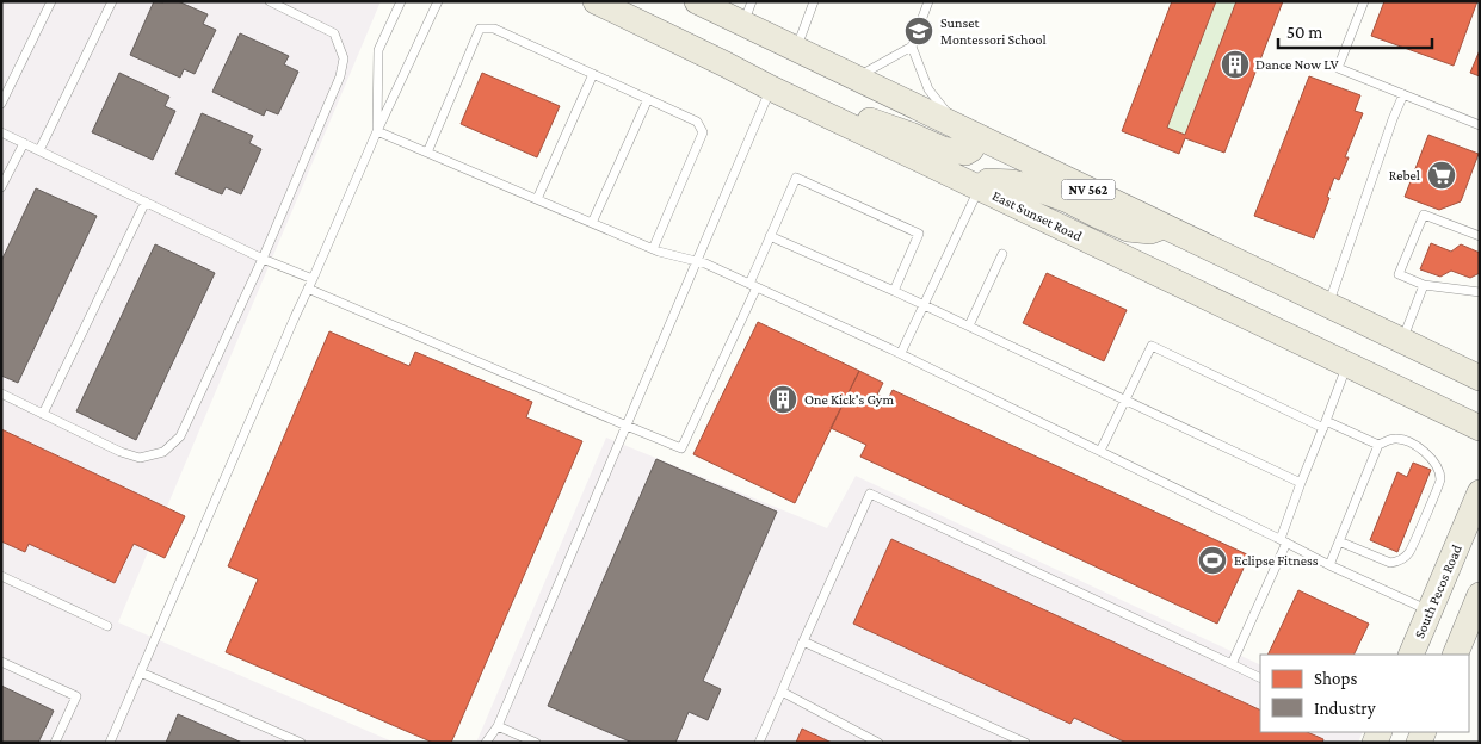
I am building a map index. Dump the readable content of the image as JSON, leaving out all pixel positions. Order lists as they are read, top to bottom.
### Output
{
  "streets": {
    "main road": ["NV 562", "East Sunset Road", "South Pecos Road"]
  },
  "places": {
    "school or university": ["Sunset Montessori School"],
    "building": ["Dance Now LV", "One Kick's Gym"],
    "supermarket": ["Rebel"],
    "sports": ["Eclipse Fitness"]
  },
  "legend": ["Shops", "Industry"],
  "scale_bar": "50 m"
}
